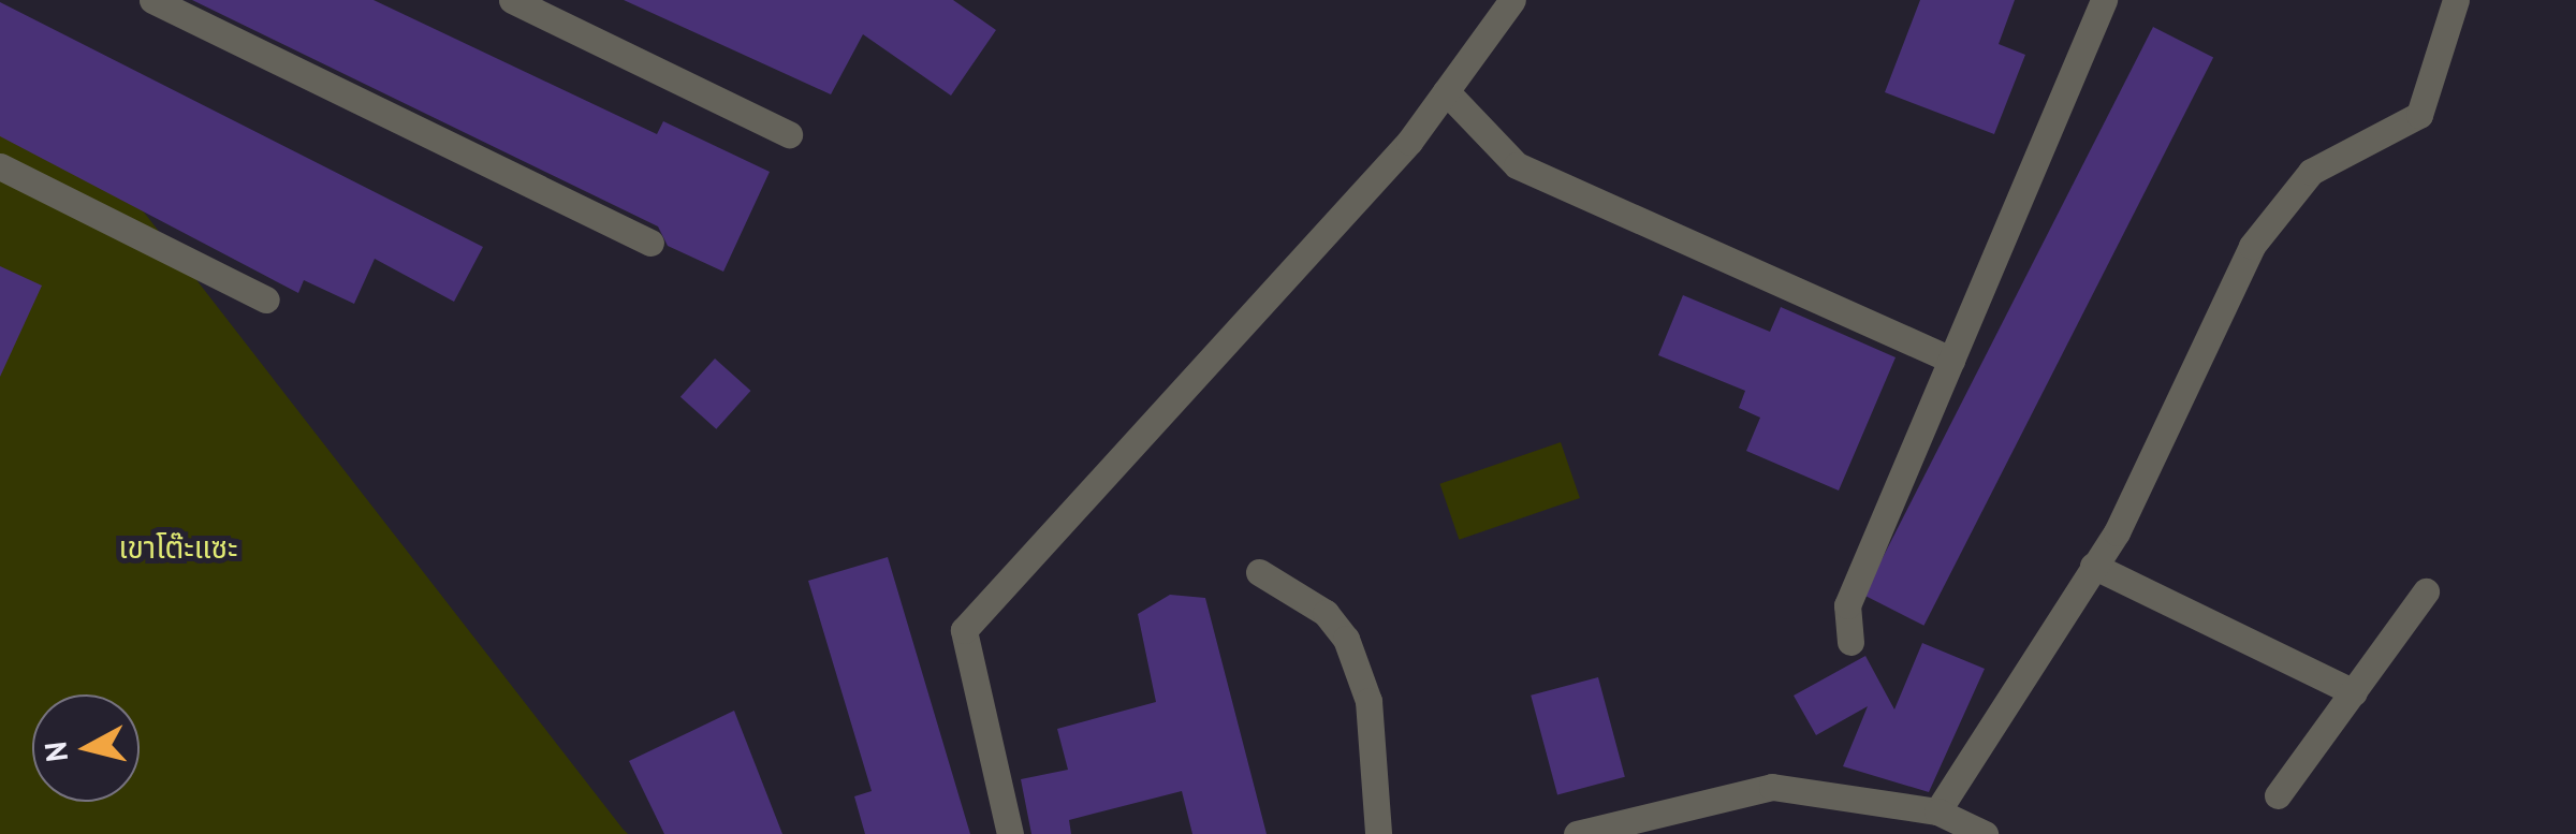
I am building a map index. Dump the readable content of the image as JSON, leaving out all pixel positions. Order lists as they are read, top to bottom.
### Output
{
  "parks": ["เขาโต๊ะแซะ"],
  "north": "left"
}
